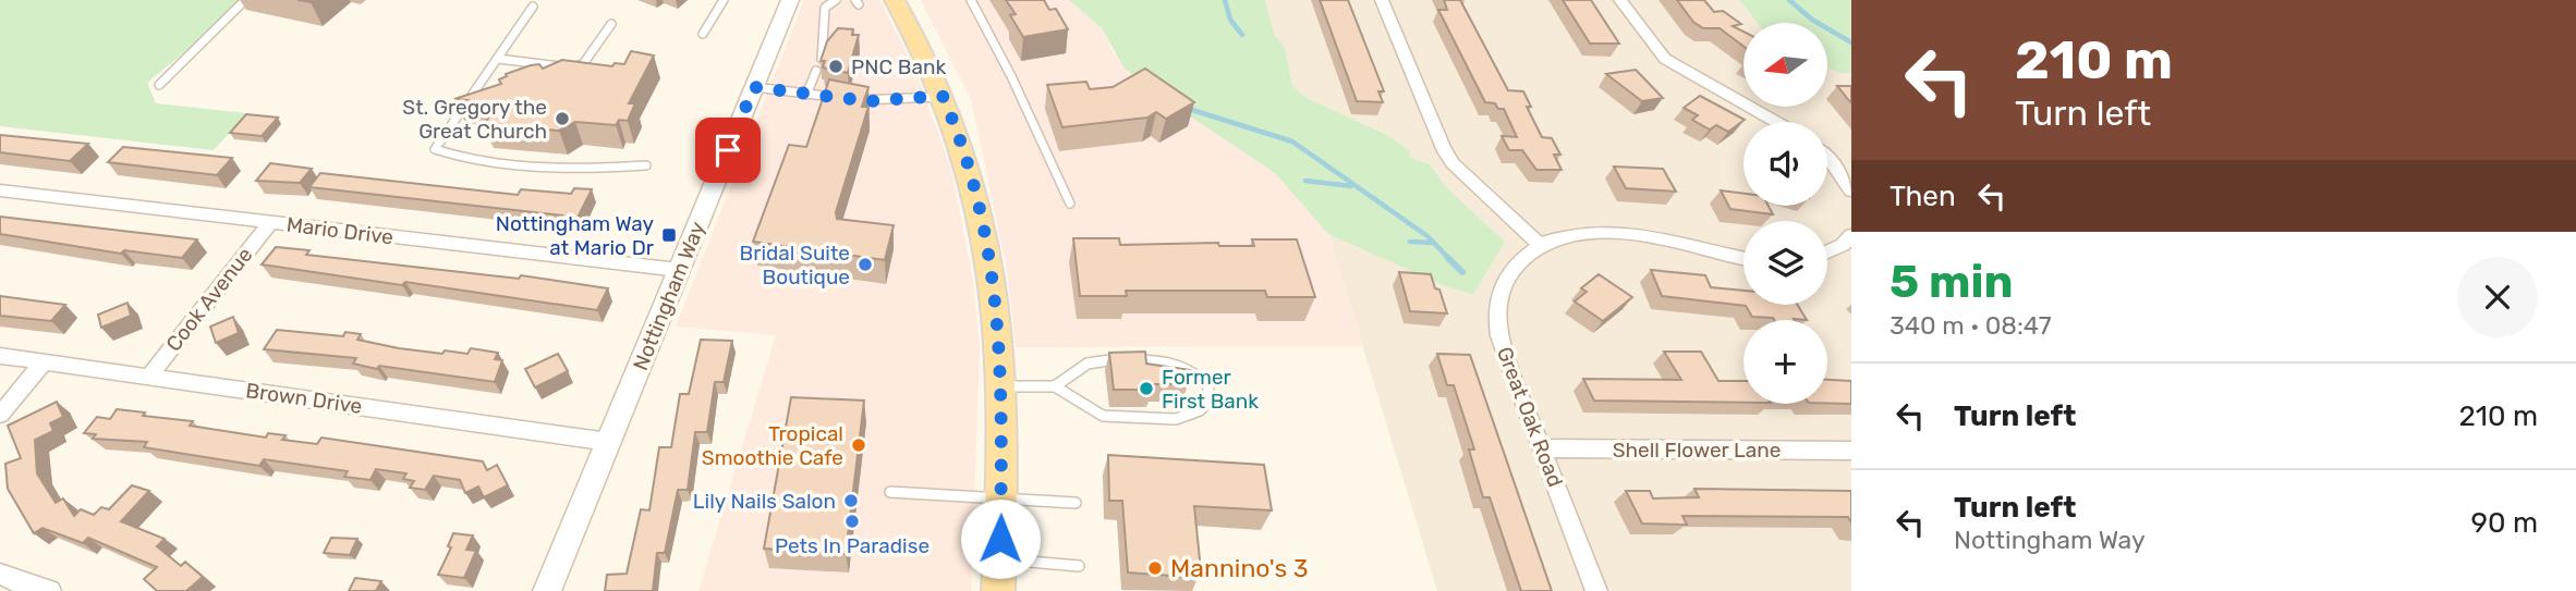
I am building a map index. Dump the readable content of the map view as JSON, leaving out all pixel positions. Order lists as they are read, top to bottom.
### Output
{
  "streets": {
    "street": [
      "Mario Drive",
      "Nottingham Way",
      "Cook Avenue",
      "Brown Drive",
      "Great Oak Road",
      "Shell Flower Lane"
    ]
  },
  "crossings": [
    ["Mario Drive", "Nottingham Way"],
    ["Mario Drive", "Cook Avenue"],
    ["Nottingham Way", "Brown Drive"],
    ["Cook Avenue", "Brown Drive"],
    ["Great Oak Road", "Shell Flower Lane"]
  ],
  "places": {
    "other": [
      "PNC Bank",
      "St. Gregory the Great Church",
      "Bridal Suite Boutique",
      "Former First Bank",
      "Tropical Smoothie Cafe",
      "Lily Nails Salon",
      "Pets In Paradise",
      "Mannino's 3"
    ],
    "transit": ["Nottingham Way at Mario Dr"]
  },
  "north": "left",
  "page": {
    "turn": ["210 m", "Turn left"],
    "map_buttons": "+",
    "then": "Then",
    "heading": ["5 min", "340 m · 08:47"],
    "list": [
      {
        "name": "Turn left",
        "value": "210 m"
      },
      {
        "name": "Turn left",
        "note": "Nottingham Way",
        "value": "90 m"
      }
    ]
  }
}
